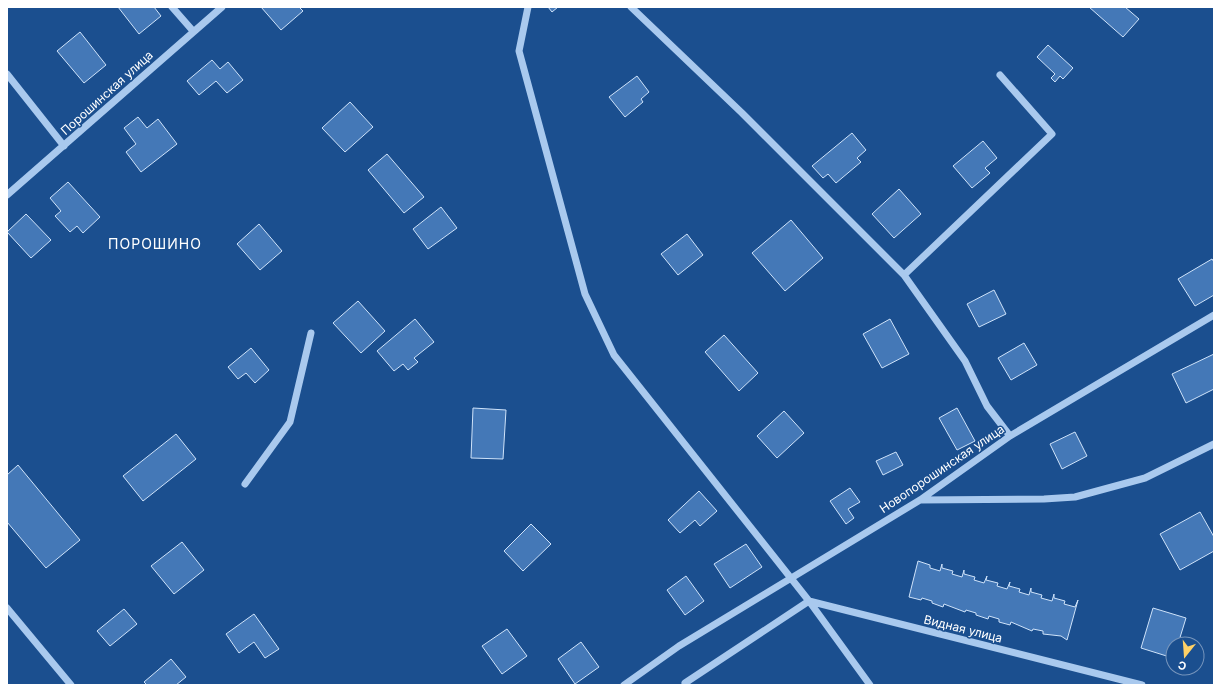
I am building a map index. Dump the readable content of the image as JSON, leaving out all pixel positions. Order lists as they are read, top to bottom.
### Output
{
  "streets": {
    "street": ["Порошинская улица", "Новопорошинская улица", "Видная улица"]
  },
  "districts": ["ПОРОШИНО"],
  "north": "bottom"
}
